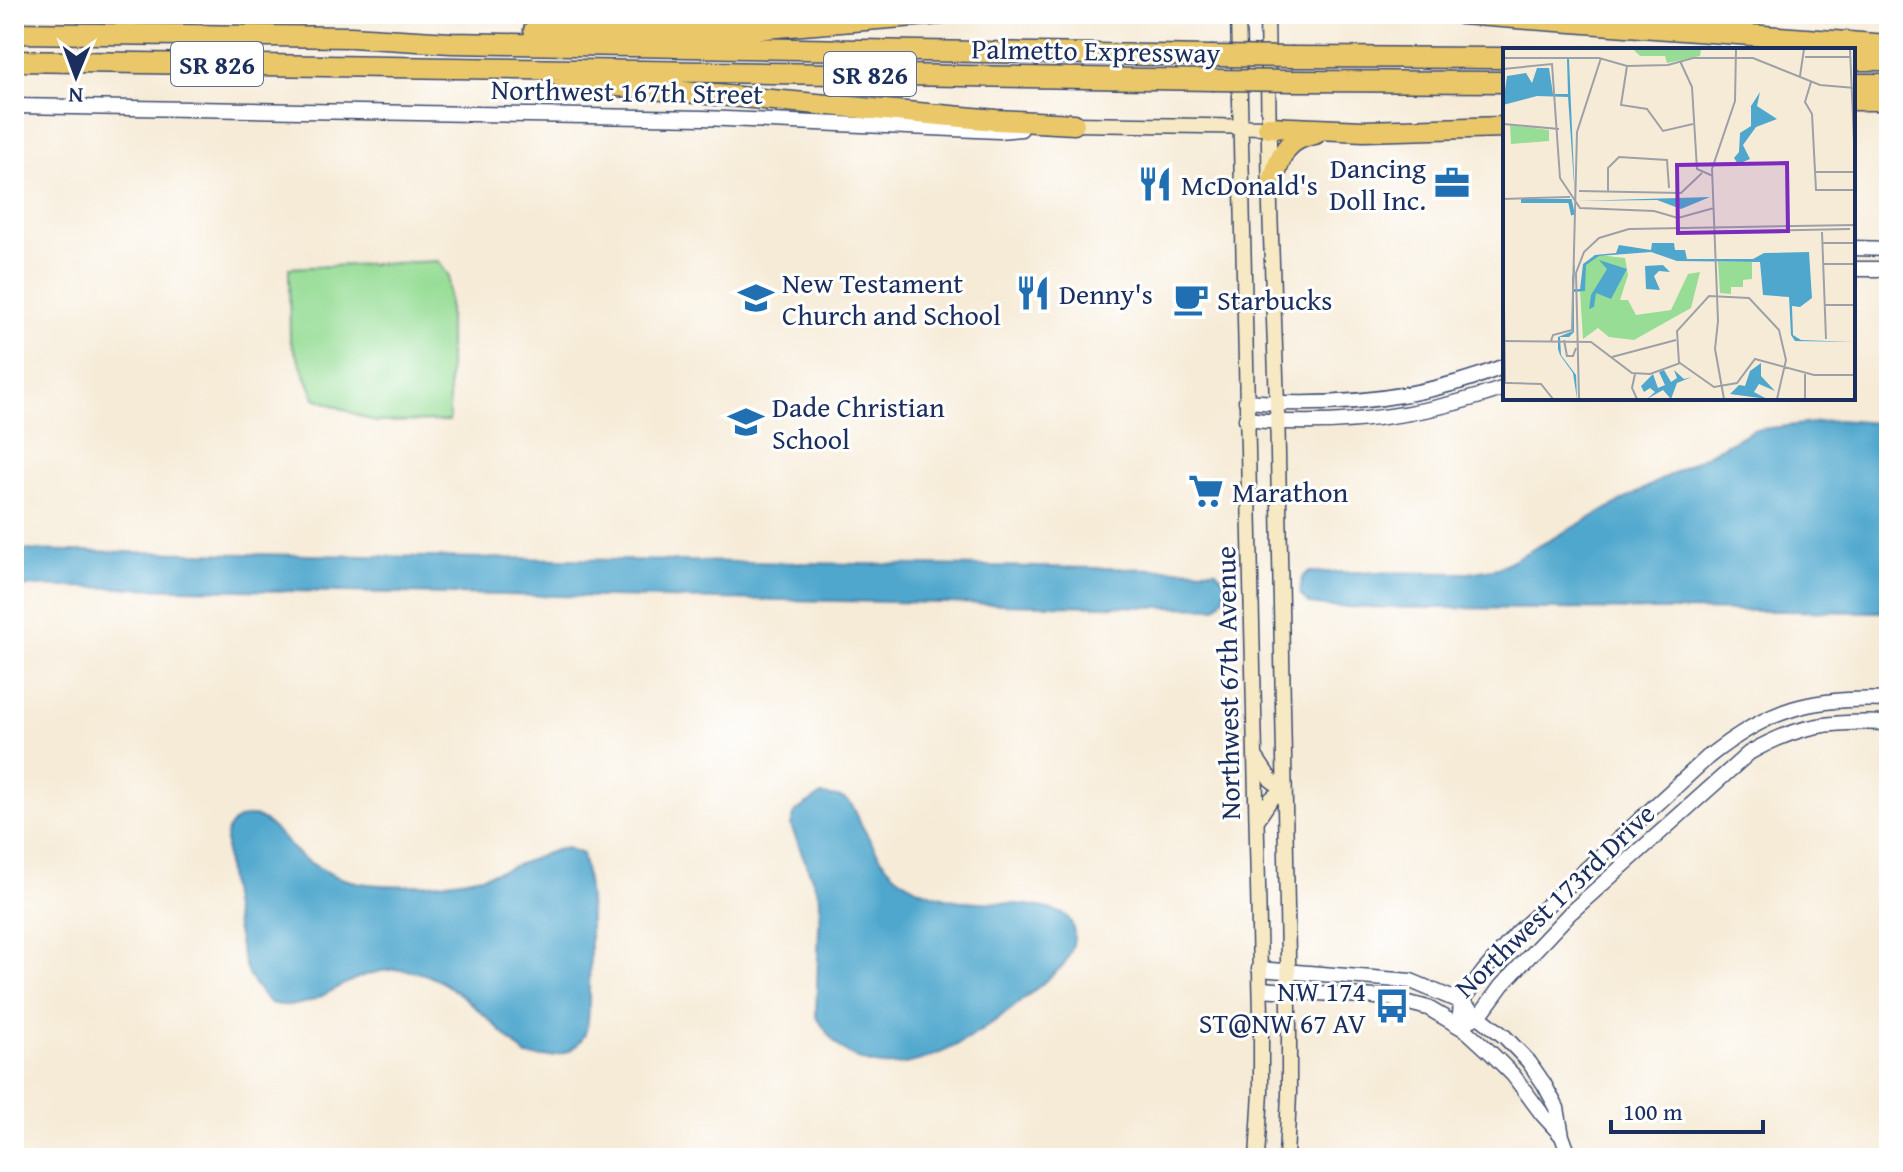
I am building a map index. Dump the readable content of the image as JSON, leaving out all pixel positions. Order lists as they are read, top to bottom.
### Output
{
  "streets": {
    "highway": ["Palmetto Expressway", "SR 826"],
    "main road": ["Northwest 167th Street", "Northwest 67th Avenue"],
    "street": ["Northwest 173rd Drive"]
  },
  "crossings": [
    ["Northwest 167th Street", "Northwest 67th Avenue"]
  ],
  "places": {
    "office": ["Dancing Doll Inc."],
    "restaurant": ["McDonald's", "Denny's"],
    "school or university": ["New Testament Church and School", "Dade Christian School"],
    "cafe": ["Starbucks"],
    "supermarket": ["Marathon"],
    "bus stop": ["NW 174 ST@NW 67 AV"]
  },
  "scale_bar": "100 m",
  "north": "bottom"
}
